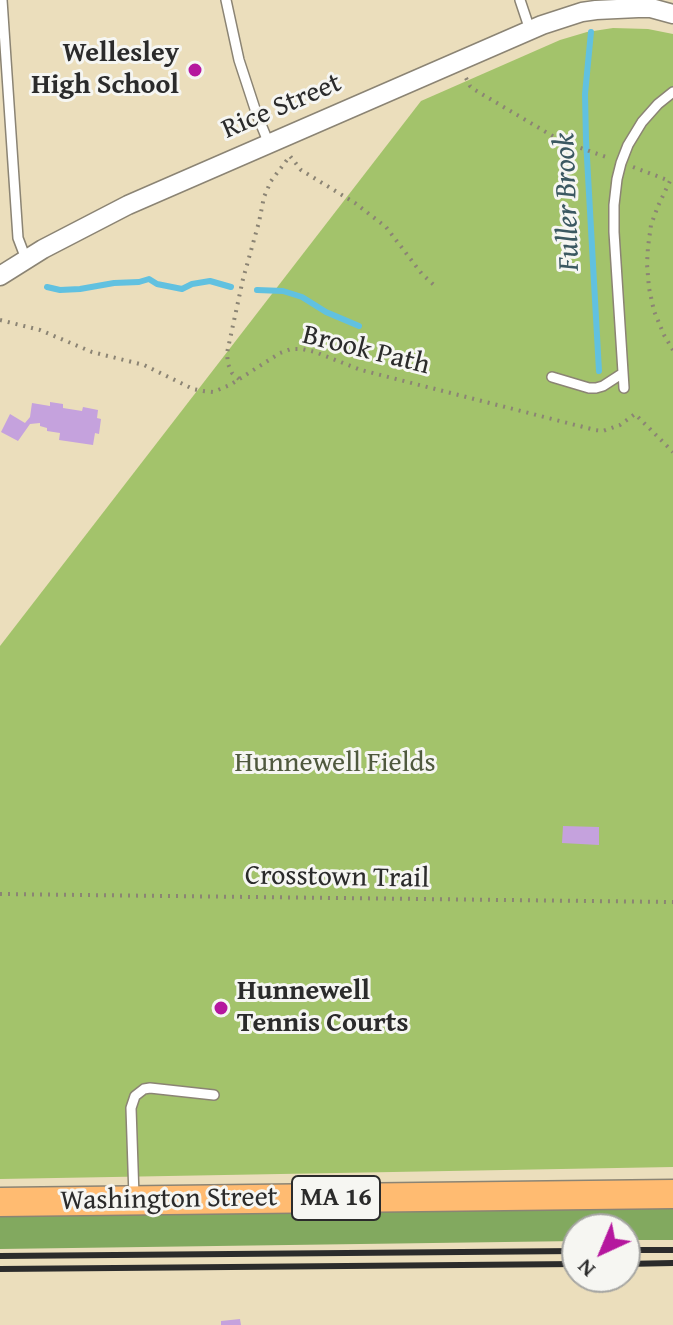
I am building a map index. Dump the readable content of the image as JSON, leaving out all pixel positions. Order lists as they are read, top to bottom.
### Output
{
  "streets": {
    "main road": ["MA 16", "Washington Street"],
    "street": ["Rice Street"],
    "path": ["Brook Path", "Crosstown Trail"]
  },
  "water": ["Fuller Brook"],
  "parks": ["Hunnewell Fields"],
  "places": ["Wellesley High School", "Hunnewell Tennis Courts"],
  "north": "bottom left"
}
